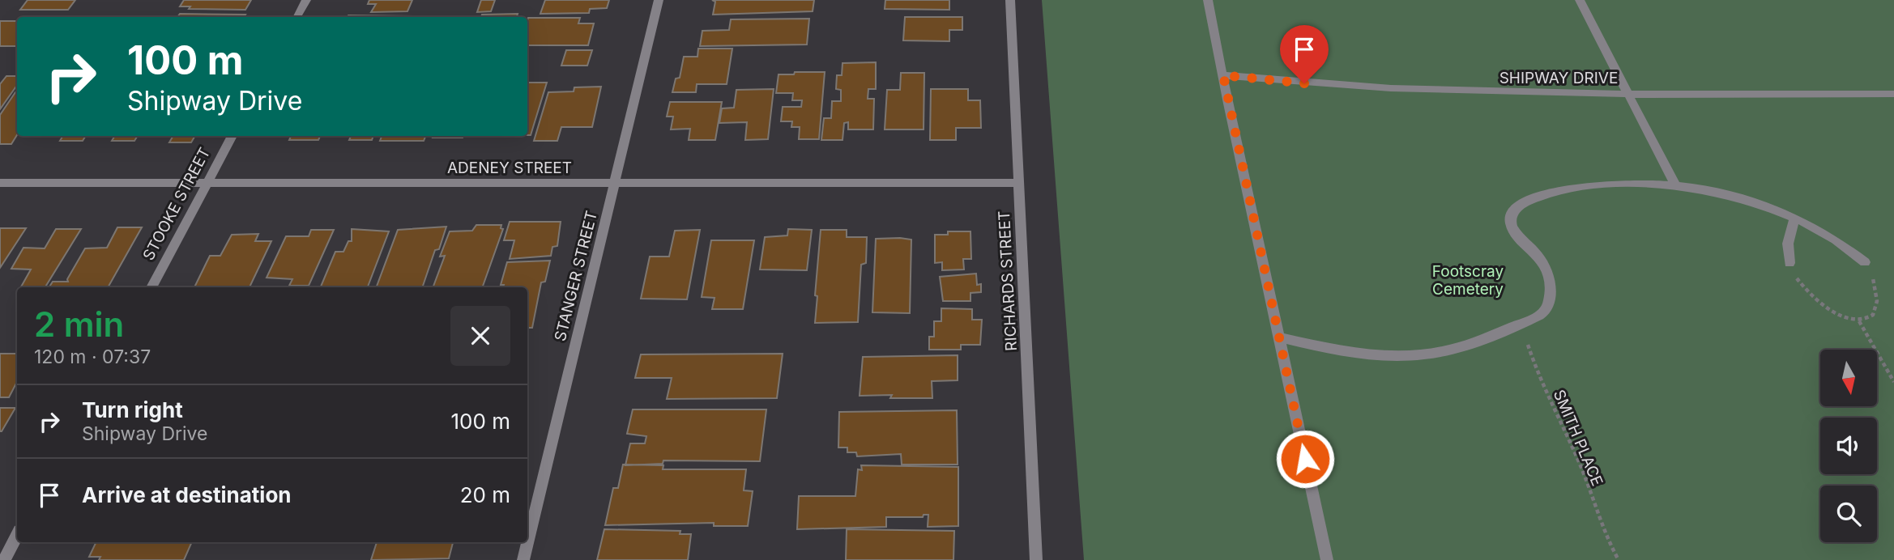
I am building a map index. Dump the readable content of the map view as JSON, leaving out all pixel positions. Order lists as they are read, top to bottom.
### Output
{
  "streets": {
    "street": [
      "SHIPWAY DRIVE",
      "ADENEY STREET",
      "STOOKE STREET",
      "STANGER STREET",
      "RICHARDS STREET"
    ],
    "path": ["SMITH PLACE"]
  },
  "crossings": [
    ["ADENEY STREET", "STOOKE STREET"],
    ["ADENEY STREET", "STANGER STREET"],
    ["ADENEY STREET", "RICHARDS STREET"]
  ],
  "parks": ["Footscray Cemetery"],
  "north": "bottom",
  "page": {
    "turn": ["100 m", "Shipway Drive"],
    "heading": ["2 min", "120 m · 07:37"],
    "list": [
      {
        "name": "Turn right",
        "note": "Shipway Drive",
        "value": "100 m"
      },
      {
        "name": "Arrive at destination",
        "value": "20 m"
      }
    ]
  }
}
